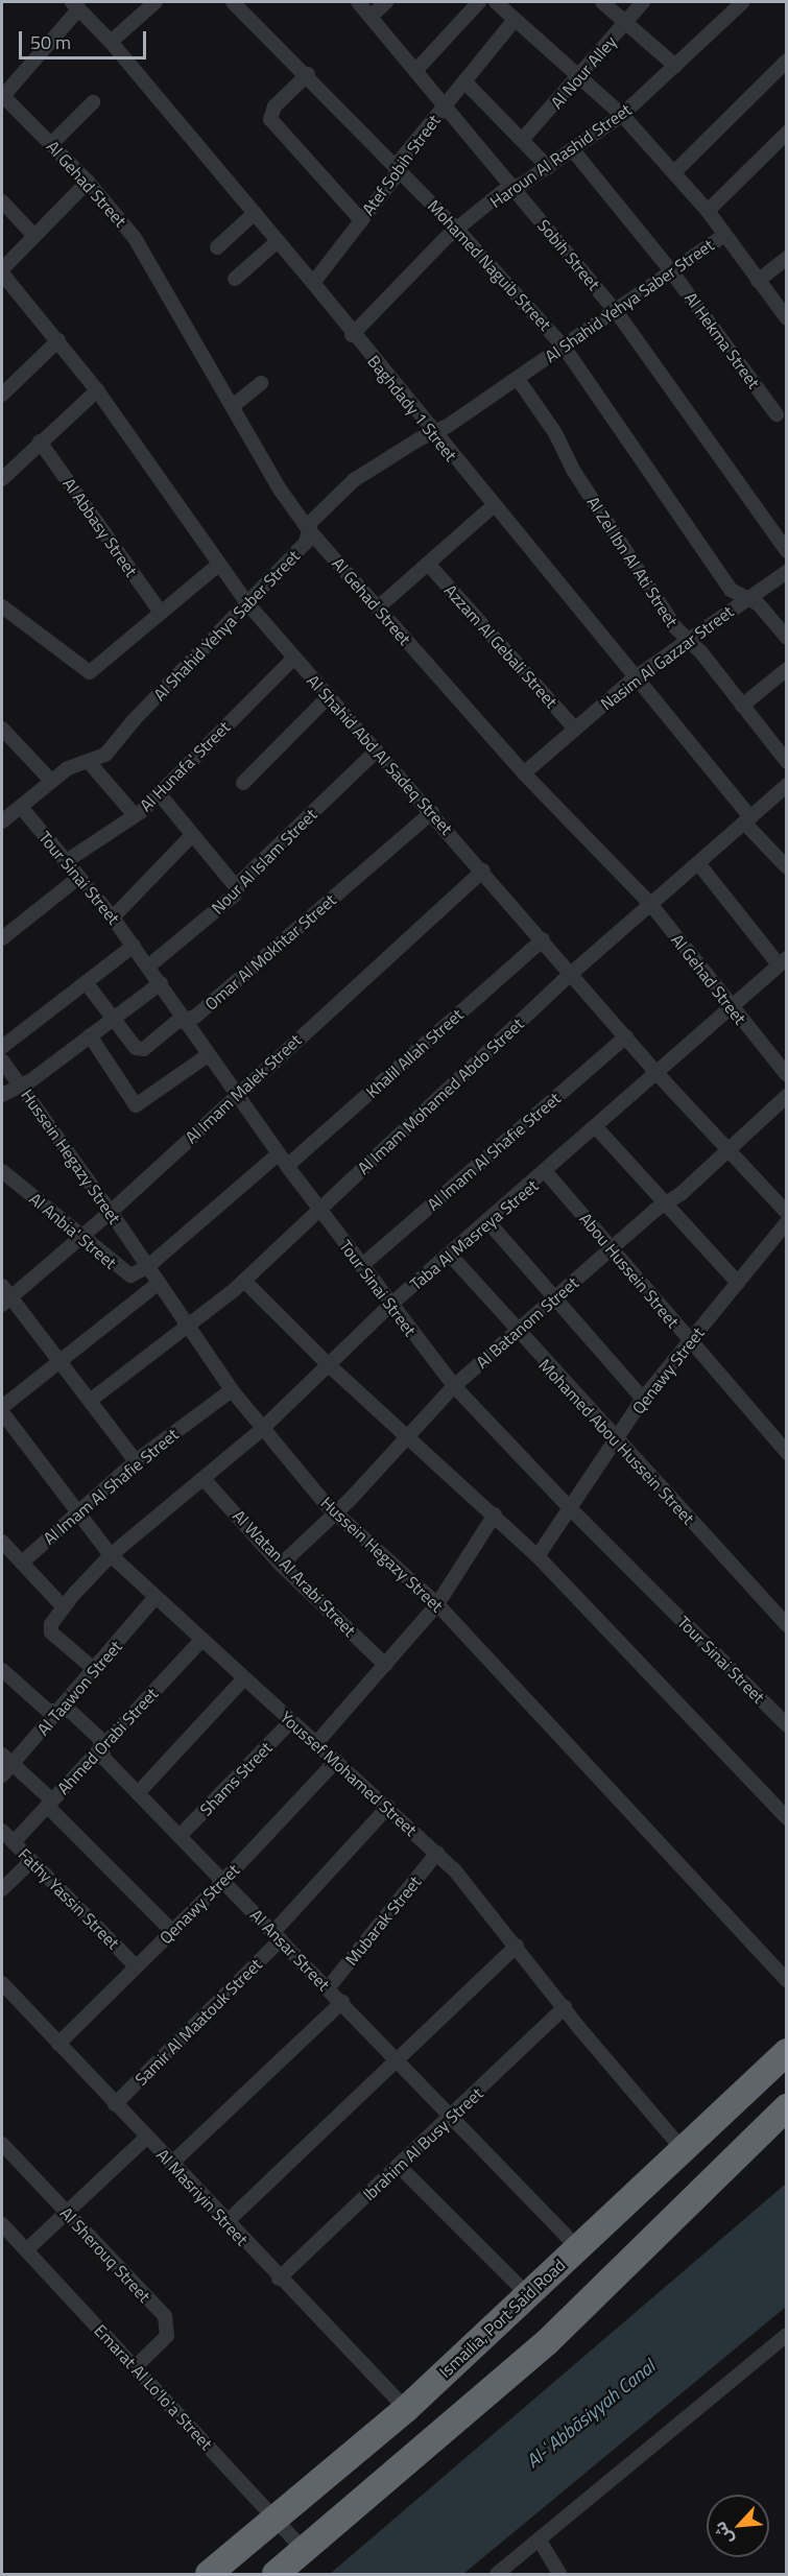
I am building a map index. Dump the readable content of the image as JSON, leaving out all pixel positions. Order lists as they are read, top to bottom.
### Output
{
  "streets": {
    "highway": ["Ismailia, Port Said Road"],
    "street": [
      "Al Nour Alley",
      "Haroun Al Rashid Street",
      "Atef Sobih Street",
      "Al Gehad Street",
      "Sobih Street",
      "Mohamed Naguib Street",
      "Al Shahid Yehya Saber Street",
      "Al Hekma Street",
      "Baghdady 1 Street",
      "Al Abbasy Street",
      "Al Zel Ibn Al Ati Street",
      "Azzam Al Gebali Street",
      "Nasim Al Gazzar Street",
      "Al Shahid Abd Al Sadeq Street",
      "Al Hunafa' Street",
      "Nour Al Islam Street",
      "Tour Sinai Street",
      "Omar Al Mokhtar Street",
      "Khalil Allah Street",
      "Al Imam Malek Street",
      "Al Imam Mohamed Abdo Street",
      "Al Imam Al Shafie Street",
      "Hussein Hegazy Street",
      "Al Anbia' Street",
      "Taba Al Masreya Street",
      "Abou Hussein Street",
      "Al Batanom Street",
      "Qenawy Street",
      "Mohamed Abou Hussein Street",
      "Al Watan Al Arabi Street",
      "Al Taawon Street",
      "Ahmed Orabi Street",
      "Youssef Mohamed Street",
      "Shams Street",
      "Fathy Yassin Street",
      "Mubarak Street",
      "Al Ansar Street",
      "Samir Al Maatouk Street",
      "Ibrahim Al Busy Street",
      "Al Masriyin Street",
      "Al Sherouq Street",
      "Emarat Al Lo'lo'a Street"
    ]
  },
  "crossings": [
    ["Haroun Al Rashid Street", "Sobih Street"],
    ["Haroun Al Rashid Street", "Mohamed Naguib Street"],
    ["Haroun Al Rashid Street", "Al Hekma Street"],
    ["Haroun Al Rashid Street", "Baghdady 1 Street"],
    ["Atef Sobih Street", "Sobih Street"],
    ["Atef Sobih Street", "Mohamed Naguib Street"],
    ["Atef Sobih Street", "Baghdady 1 Street"],
    ["Al Gehad Street", "Al Shahid Yehya Saber Street"],
    ["Al Gehad Street", "Nasim Al Gazzar Street"],
    ["Al Gehad Street", "Al Imam Mohamed Abdo Street"],
    ["Al Gehad Street", "Taba Al Masreya Street"],
    ["Sobih Street", "Al Shahid Yehya Saber Street"],
    ["Mohamed Naguib Street", "Al Shahid Yehya Saber Street"],
    ["Mohamed Naguib Street", "Nasim Al Gazzar Street"],
    ["Al Shahid Yehya Saber Street", "Al Hekma Street"],
    ["Al Shahid Yehya Saber Street", "Baghdady 1 Street"],
    ["Al Shahid Yehya Saber Street", "Al Zel Ibn Al Ati Street"],
    ["Al Shahid Yehya Saber Street", "Al Shahid Abd Al Sadeq Street"],
    ["Al Shahid Yehya Saber Street", "Tour Sinai Street"],
    ["Baghdady 1 Street", "Nasim Al Gazzar Street"],
    ["Baghdady 1 Street", "Al Imam Mohamed Abdo Street"],
    ["Al Zel Ibn Al Ati Street", "Nasim Al Gazzar Street"],
    ["Azzam Al Gebali Street", "Nasim Al Gazzar Street"],
    ["Al Shahid Abd Al Sadeq Street", "Al Hunafa' Street"],
    ["Al Shahid Abd Al Sadeq Street", "Nour Al Islam Street"],
    ["Al Shahid Abd Al Sadeq Street", "Omar Al Mokhtar Street"],
    ["Al Shahid Abd Al Sadeq Street", "Khalil Allah Street"],
    ["Al Shahid Abd Al Sadeq Street", "Al Imam Malek Street"],
    ["Al Shahid Abd Al Sadeq Street", "Al Imam Mohamed Abdo Street"],
    ["Al Shahid Abd Al Sadeq Street", "Al Imam Al Shafie Street"],
    ["Al Shahid Abd Al Sadeq Street", "Taba Al Masreya Street"],
    ["Al Shahid Abd Al Sadeq Street", "Al Batanom Street"],
    ["Al Hunafa' Street", "Tour Sinai Street"],
    ["Nour Al Islam Street", "Tour Sinai Street"],
    ["Tour Sinai Street", "Omar Al Mokhtar Street"],
    ["Tour Sinai Street", "Khalil Allah Street"],
    ["Tour Sinai Street", "Al Imam Malek Street"],
    ["Tour Sinai Street", "Al Imam Mohamed Abdo Street"],
    ["Tour Sinai Street", "Al Imam Al Shafie Street"],
    ["Tour Sinai Street", "Taba Al Masreya Street"],
    ["Tour Sinai Street", "Al Batanom Street"],
    ["Tour Sinai Street", "Qenawy Street"],
    ["Al Imam Malek Street", "Hussein Hegazy Street"],
    ["Al Imam Malek Street", "Al Anbia' Street"],
    ["Al Imam Mohamed Abdo Street", "Hussein Hegazy Street"],
    ["Al Imam Al Shafie Street", "Hussein Hegazy Street"],
    ["Al Imam Al Shafie Street", "Youssef Mohamed Street"],
    ["Hussein Hegazy Street", "Al Anbia' Street"],
    ["Hussein Hegazy Street", "Taba Al Masreya Street"],
    ["Hussein Hegazy Street", "Al Batanom Street"],
    ["Taba Al Masreya Street", "Abou Hussein Street"],
    ["Taba Al Masreya Street", "Mohamed Abou Hussein Street"],
    ["Taba Al Masreya Street", "Al Watan Al Arabi Street"],
    ["Taba Al Masreya Street", "Al Taawon Street"],
    ["Taba Al Masreya Street", "Youssef Mohamed Street"],
    ["Abou Hussein Street", "Al Batanom Street"],
    ["Abou Hussein Street", "Qenawy Street"],
    ["Al Batanom Street", "Mohamed Abou Hussein Street"],
    ["Al Batanom Street", "Al Watan Al Arabi Street"],
    ["Qenawy Street", "Mohamed Abou Hussein Street"],
    ["Qenawy Street", "Youssef Mohamed Street"],
    ["Qenawy Street", "Fathy Yassin Street"],
    ["Qenawy Street", "Al Ansar Street"],
    ["Qenawy Street", "Al Masriyin Street"],
    ["Al Taawon Street", "Youssef Mohamed Street"],
    ["Al Taawon Street", "Al Ansar Street"],
    ["Ahmed Orabi Street", "Youssef Mohamed Street"],
    ["Ahmed Orabi Street", "Fathy Yassin Street"],
    ["Ahmed Orabi Street", "Al Ansar Street"],
    ["Youssef Mohamed Street", "Shams Street"],
    ["Youssef Mohamed Street", "Mubarak Street"],
    ["Youssef Mohamed Street", "Samir Al Maatouk Street"],
    ["Youssef Mohamed Street", "Ibrahim Al Busy Street"],
    ["Youssef Mohamed Street", "Ismailia, Port Said Road"],
    ["Shams Street", "Al Ansar Street"],
    ["Mubarak Street", "Al Ansar Street"],
    ["Al Ansar Street", "Samir Al Maatouk Street"],
    ["Al Ansar Street", "Ibrahim Al Busy Street"],
    ["Al Ansar Street", "Ismailia, Port Said Road"],
    ["Samir Al Maatouk Street", "Al Masriyin Street"],
    ["Ibrahim Al Busy Street", "Al Masriyin Street"],
    ["Al Masriyin Street", "Ismailia, Port Said Road"],
    ["Al Sherouq Street", "Emarat Al Lo'lo'a Street"],
    ["Ismailia, Port Said Road", "Emarat Al Lo'lo'a Street"]
  ],
  "water": ["Al-ʿAbbāsiyyah Canal"],
  "scale_bar": "50 m",
  "north": "bottom left"
}
